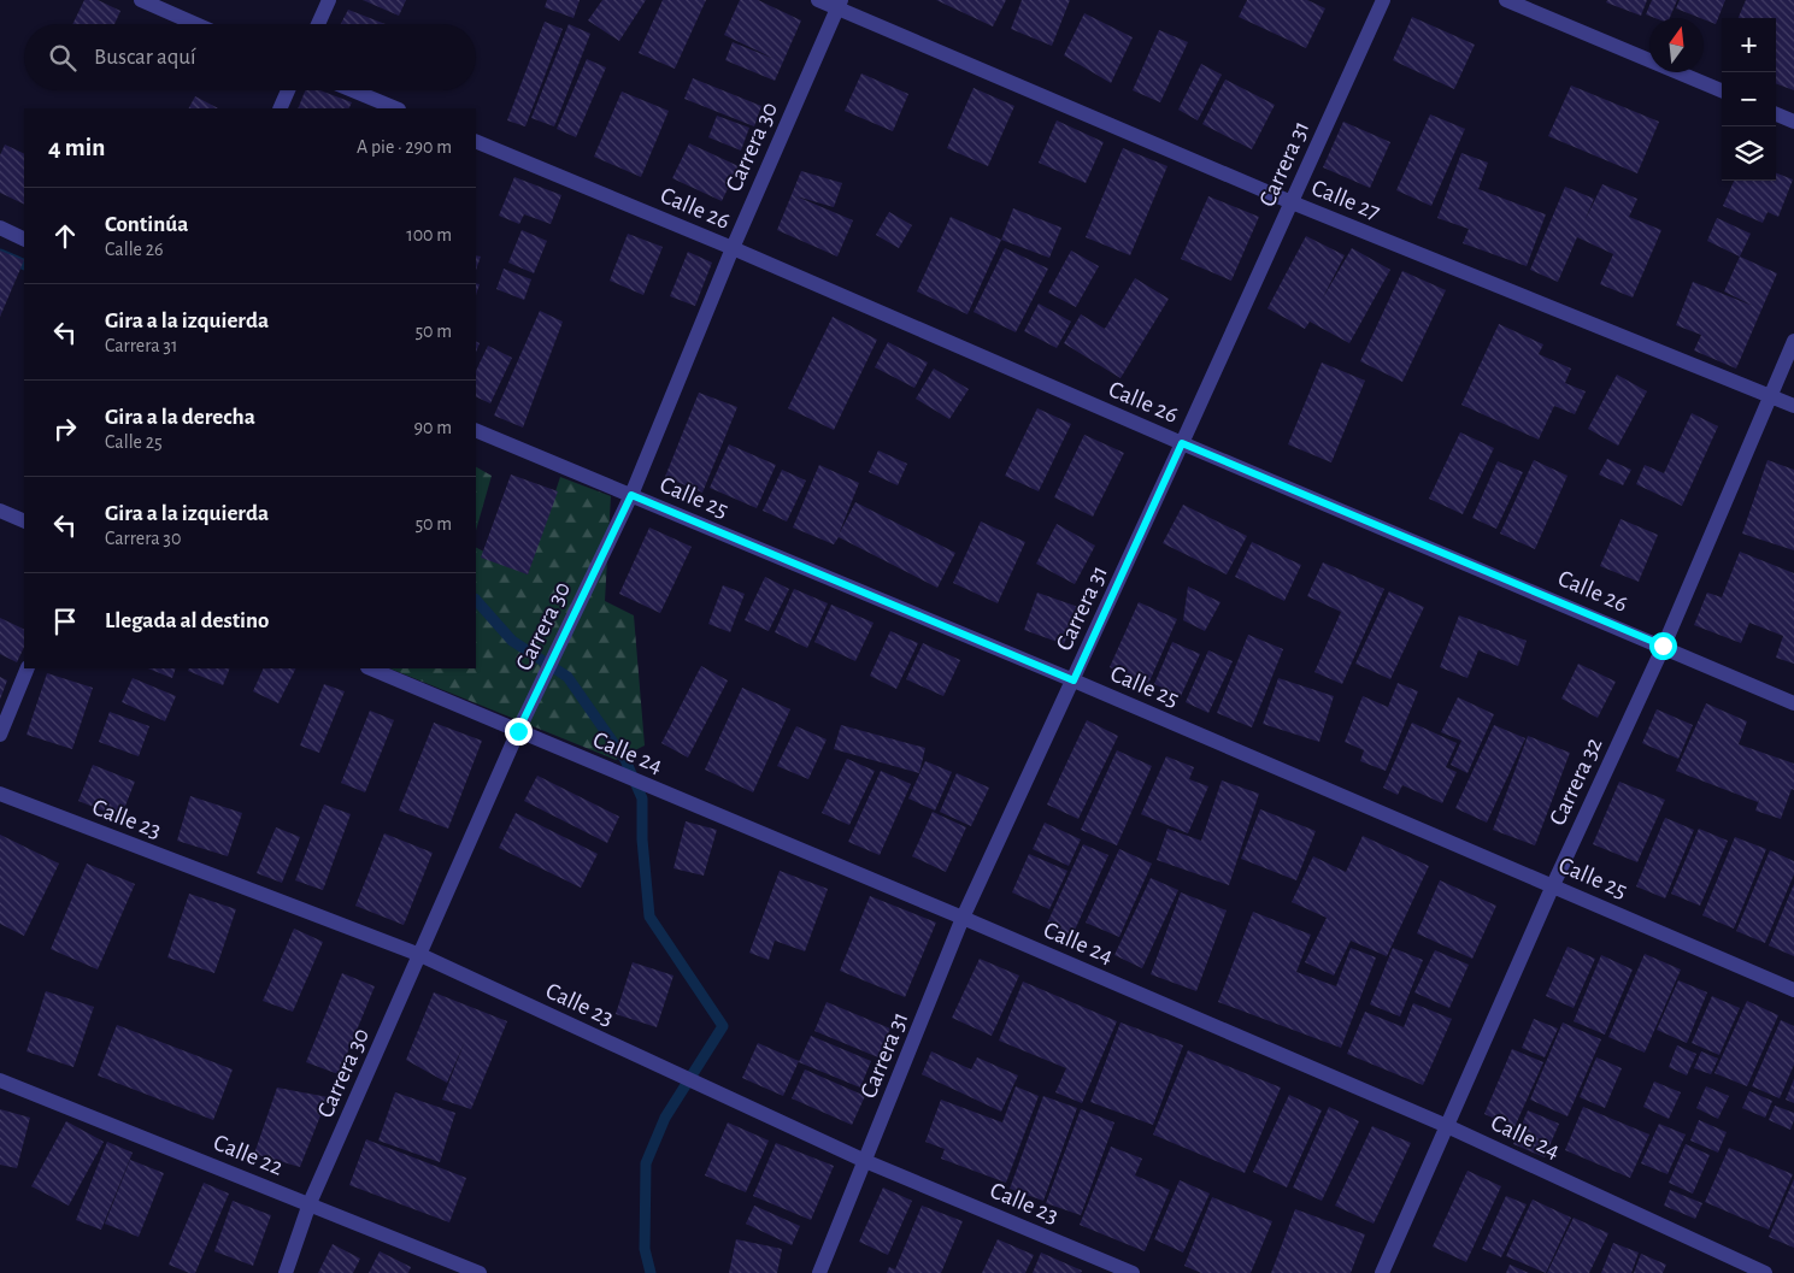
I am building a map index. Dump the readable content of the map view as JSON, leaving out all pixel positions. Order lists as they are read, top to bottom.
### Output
{
  "streets": {
    "street": [
      "Carrera 30",
      "Carrera 31",
      "Calle 27",
      "Calle 26",
      "Calle 25",
      "Calle 24",
      "Carrera 32",
      "Calle 23",
      "Calle 22"
    ]
  },
  "crossings": [
    ["Carrera 30", "Calle 27"],
    ["Carrera 30", "Calle 26"],
    ["Carrera 30", "Calle 25"],
    ["Carrera 30", "Calle 24"],
    ["Carrera 30", "Calle 23"],
    ["Carrera 30", "Calle 22"],
    ["Carrera 31", "Calle 27"],
    ["Carrera 31", "Calle 26"],
    ["Carrera 31", "Calle 25"],
    ["Carrera 31", "Calle 24"],
    ["Carrera 31", "Calle 23"],
    ["Calle 27", "Carrera 32"],
    ["Calle 26", "Carrera 32"],
    ["Calle 25", "Carrera 32"],
    ["Calle 24", "Carrera 32"]
  ],
  "north": "top",
  "page": {
    "map_buttons": ["+", "−"],
    "search": "Buscar aquí",
    "heading": ["4 min", "A pie · 290 m"],
    "list": [
      ["Continúa", "Calle 26", "100 m"],
      ["Gira a la izquierda", "Carrera 31", "50 m"],
      ["Gira a la derecha", "Calle 25", "90 m"],
      ["Gira a la izquierda", "Carrera 30", "50 m"],
      "Llegada al destino"
    ]
  }
}
